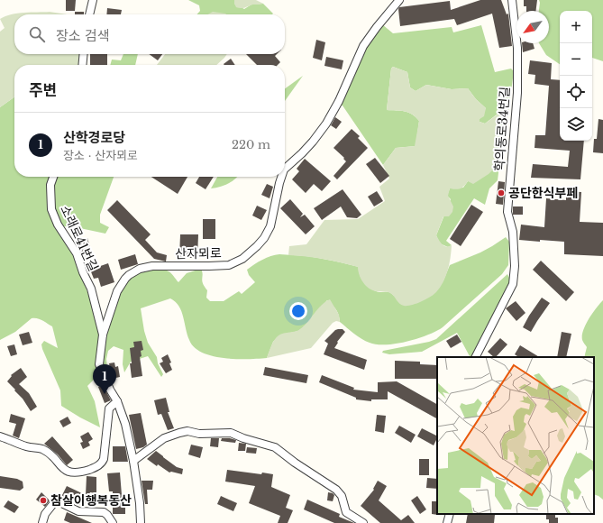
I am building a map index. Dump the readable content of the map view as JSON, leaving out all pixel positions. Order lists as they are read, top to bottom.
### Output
{
  "streets": {
    "street": ["학의동로34번길", "소래로41번길", "산자뫼로"]
  },
  "crossings": [
    ["소래로41번길", "산자뫼로"]
  ],
  "places": ["공단한식부페", "참살이행복동산"],
  "north": "bottom left",
  "page": {
    "map_buttons": ["+", "−"],
    "search": "장소 검색",
    "heading": "주변",
    "list": [
      {
        "mark": "1",
        "name": "산학경로당",
        "note": "장소 · 산자뫼로",
        "value": "220 m"
      }
    ],
    "pins": "1"
  }
}
